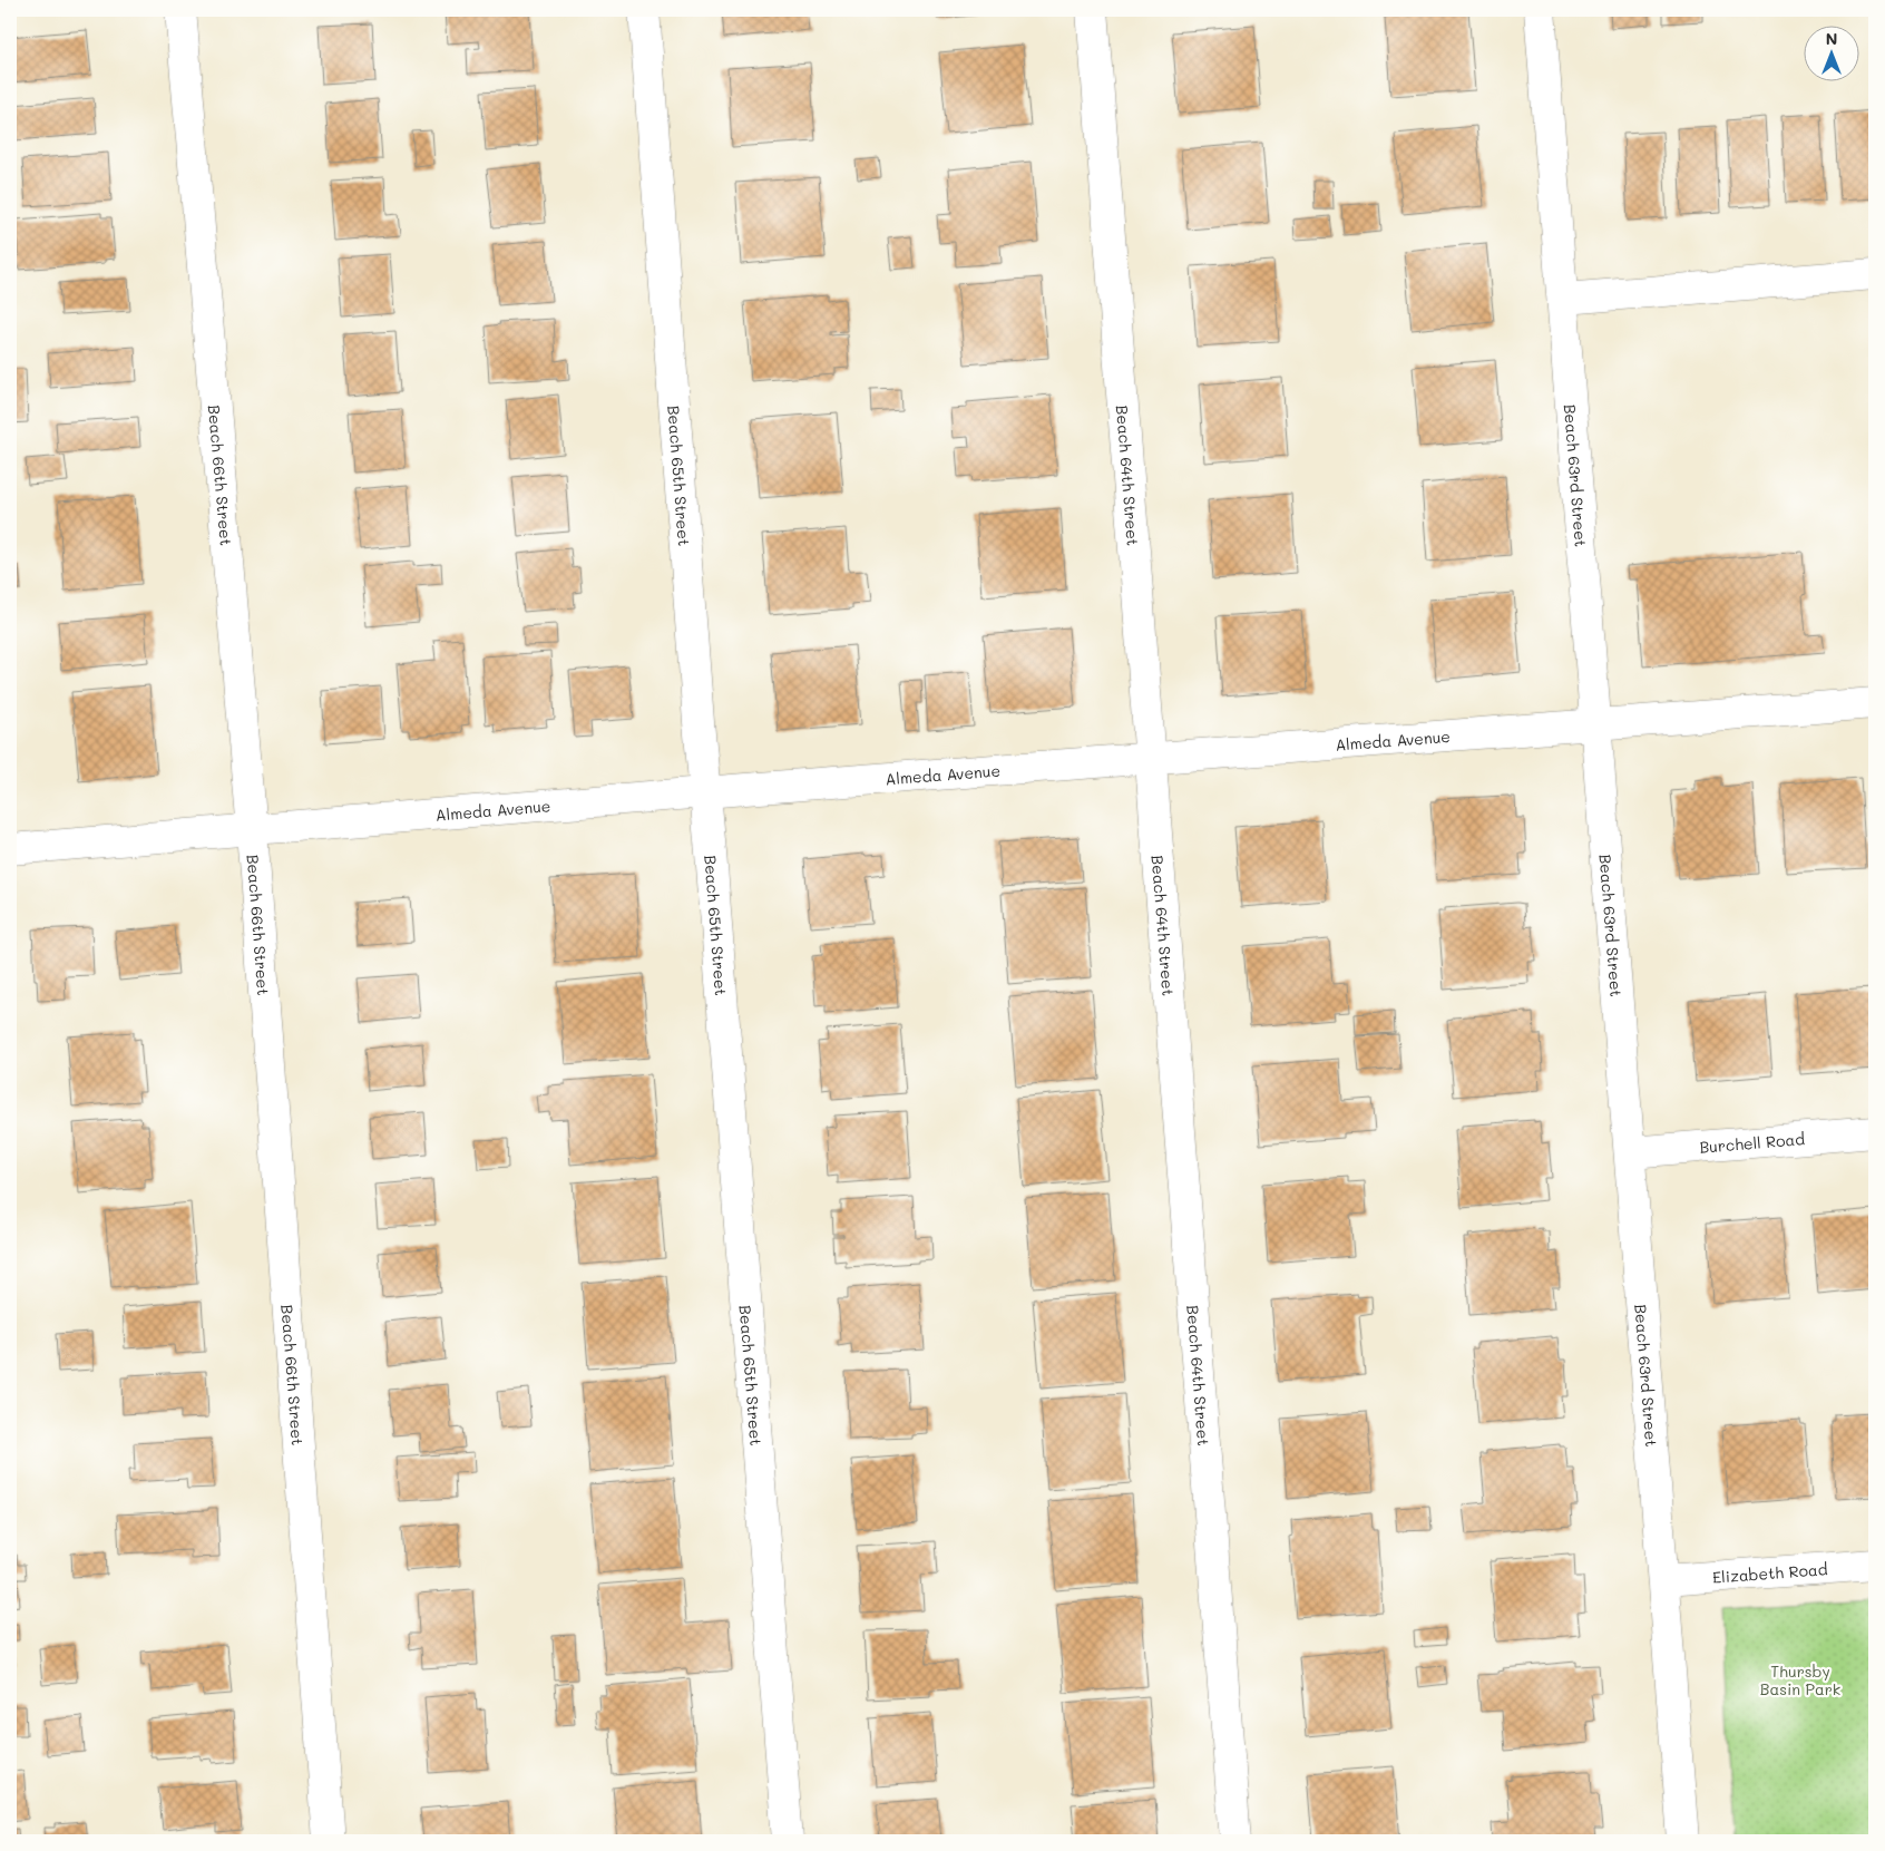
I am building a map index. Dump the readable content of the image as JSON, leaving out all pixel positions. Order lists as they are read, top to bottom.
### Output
{
  "streets": {
    "street": [
      "Beach 66th Street",
      "Beach 65th Street",
      "Beach 64th Street",
      "Beach 63rd Street",
      "Almeda Avenue",
      "Burchell Road",
      "Elizabeth Road"
    ]
  },
  "crossings": [
    ["Beach 66th Street", "Almeda Avenue"],
    ["Beach 65th Street", "Almeda Avenue"],
    ["Beach 64th Street", "Almeda Avenue"],
    ["Beach 63rd Street", "Almeda Avenue"],
    ["Beach 63rd Street", "Burchell Road"],
    ["Beach 63rd Street", "Elizabeth Road"]
  ],
  "parks": ["Thursby Basin Park"],
  "north": "top"
}
